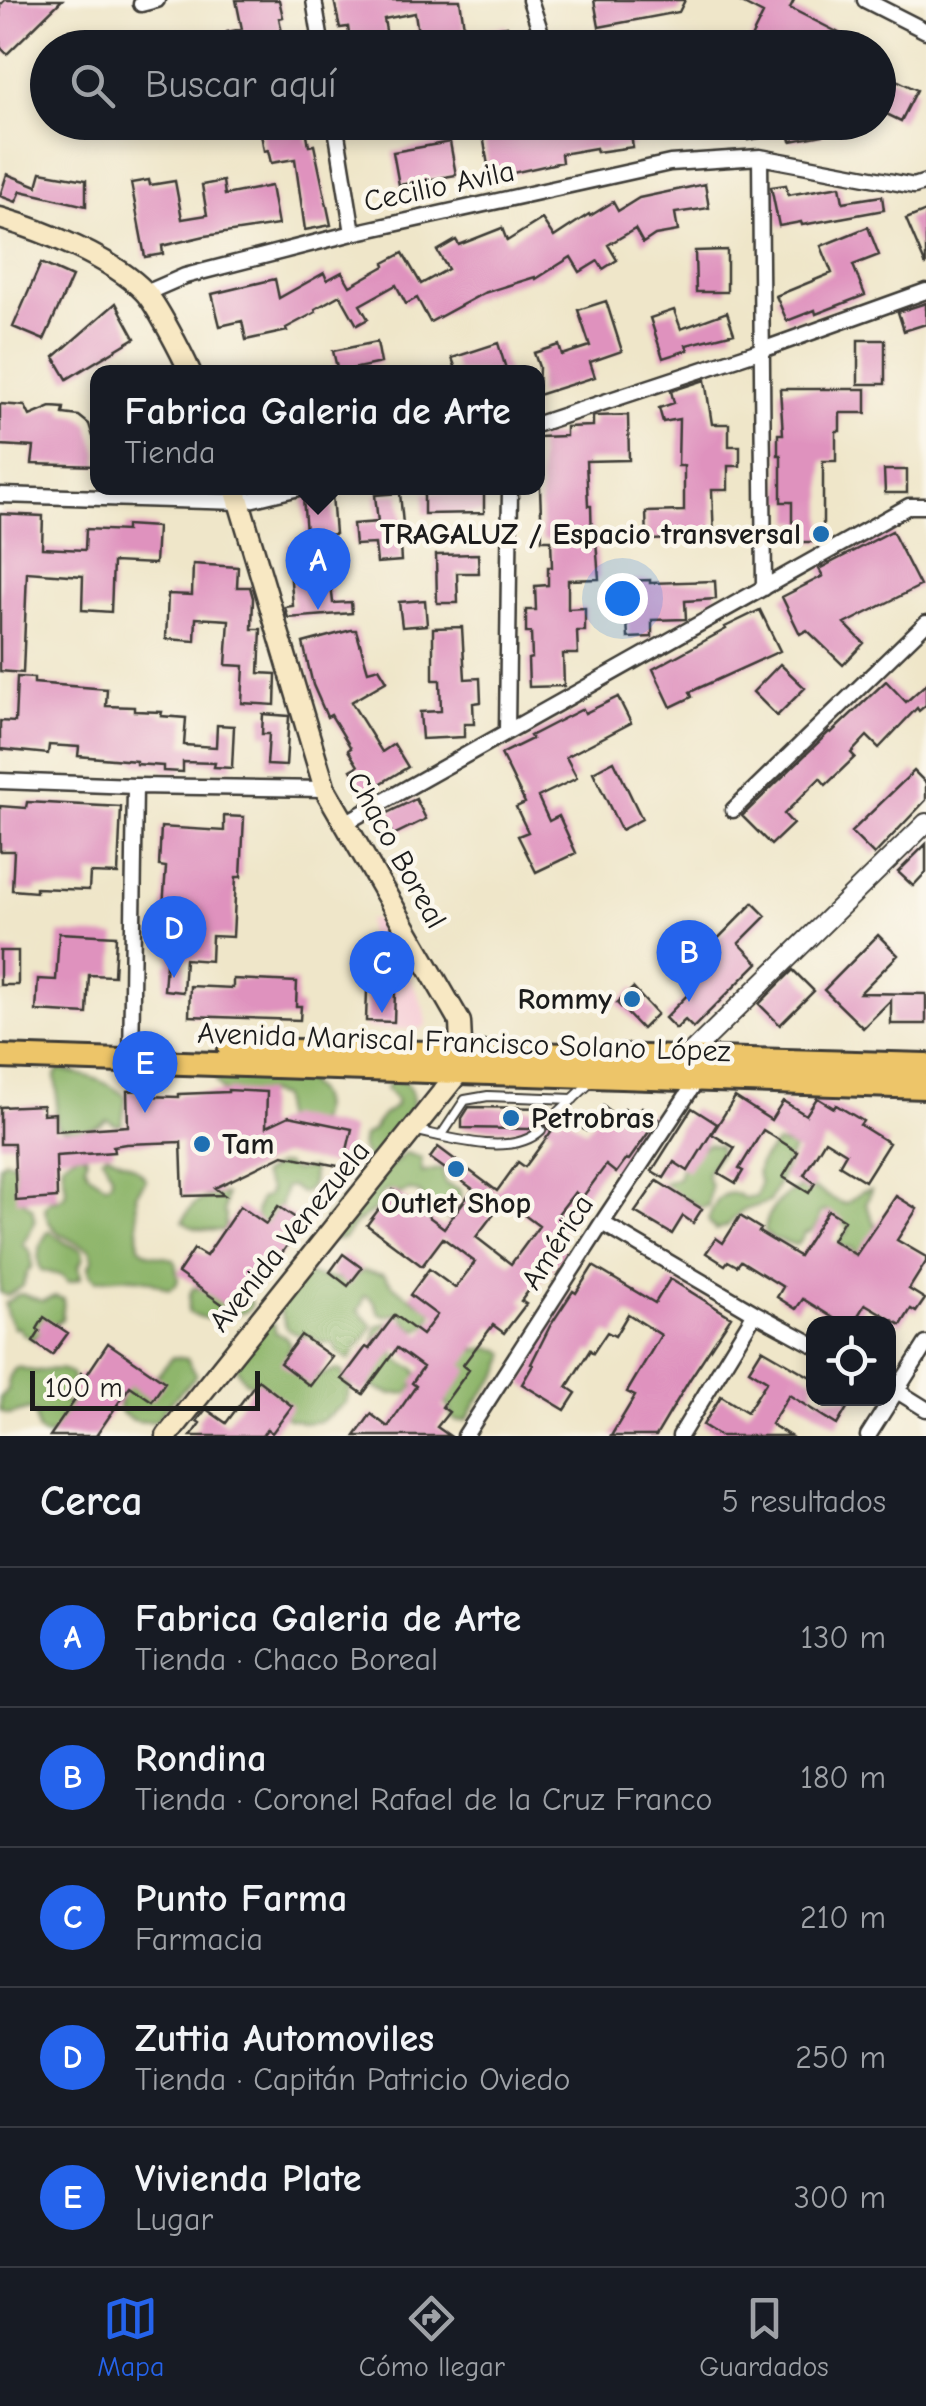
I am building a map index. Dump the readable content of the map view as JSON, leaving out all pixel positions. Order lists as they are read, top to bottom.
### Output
{
  "streets": {
    "highway": ["Avenida Mariscal Francisco Solano López"],
    "main road": ["Chaco Boreal", "Avenida Venezuela"],
    "street": ["Cecilio Avila", "América"]
  },
  "crossings": [
    ["Chaco Boreal", "Avenida Mariscal Francisco Solano López"],
    ["Chaco Boreal", "Avenida Venezuela"],
    ["Avenida Mariscal Francisco Solano López", "Avenida Venezuela"],
    ["Avenida Mariscal Francisco Solano López", "América"]
  ],
  "places": [
    "TRAGALUZ / Espacio transversal",
    "Rommy",
    "Petrobras",
    "Tam",
    "Outlet Shop"
  ],
  "scale_bar": "100 m",
  "page": {
    "search": "Buscar aquí",
    "popup": ["Fabrica Galeria de Arte", "Tienda"],
    "pins": [
      "A",
      "D",
      "B",
      "C",
      "E"
    ],
    "scale": "100 m",
    "heading": ["Cerca", "5 resultados"],
    "list": [
      {
        "mark": "A",
        "name": "Fabrica Galeria de Arte",
        "note": "Tienda · Chaco Boreal",
        "value": "130 m"
      },
      {
        "mark": "B",
        "name": "Rondina",
        "note": "Tienda · Coronel Rafael de la Cruz Franco",
        "value": "180 m"
      },
      {
        "mark": "C",
        "name": "Punto Farma",
        "note": "Farmacia",
        "value": "210 m"
      },
      {
        "mark": "D",
        "name": "Zuttia Automoviles",
        "note": "Tienda · Capitán Patricio Oviedo",
        "value": "250 m"
      },
      {
        "mark": "E",
        "name": "Vivienda Plate",
        "note": "Lugar",
        "value": "300 m"
      }
    ],
    "nav": ["Mapa", "Cómo llegar", "Guardados"]
  }
}
